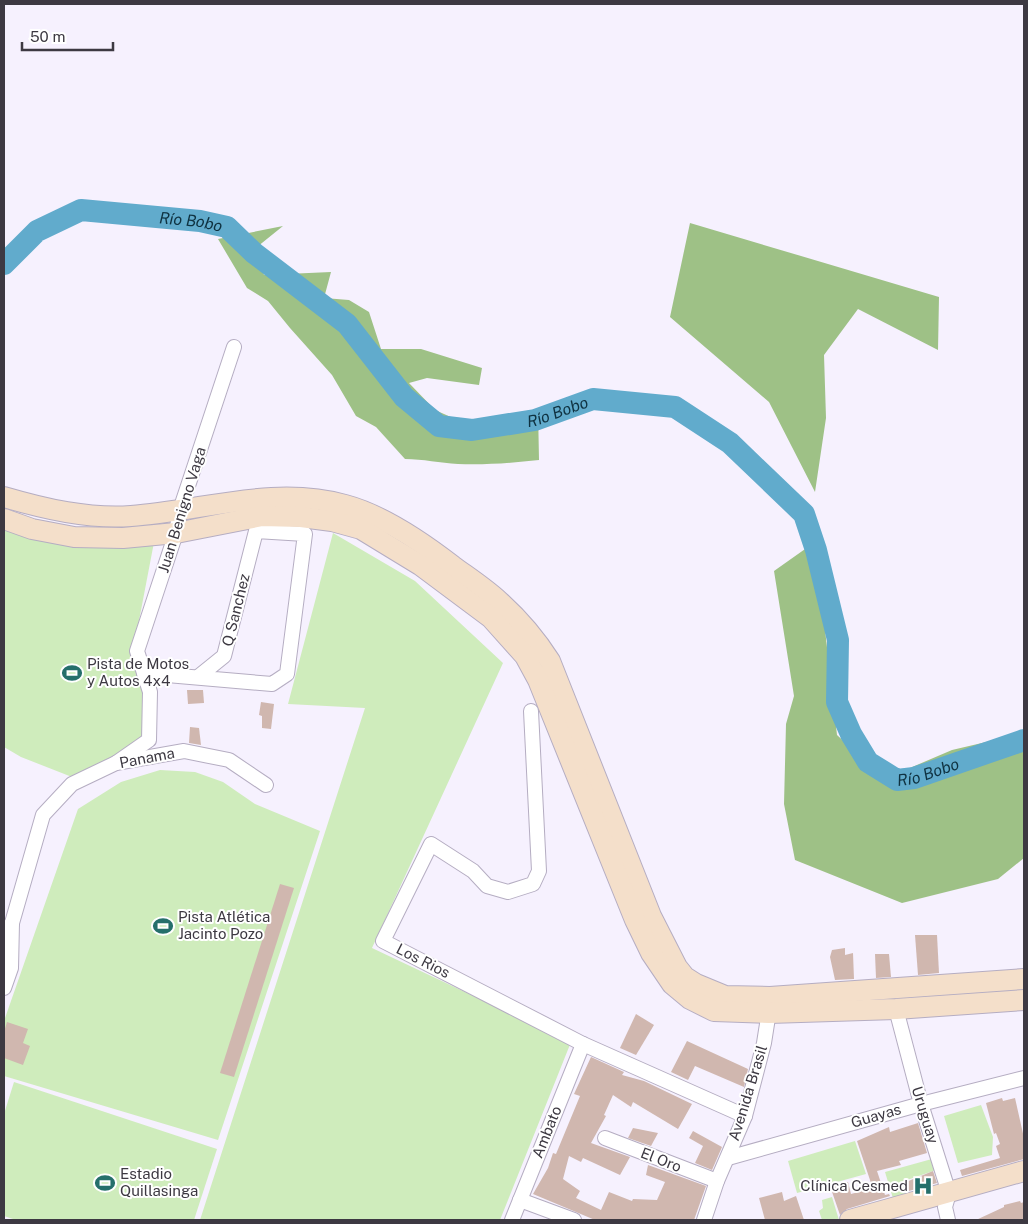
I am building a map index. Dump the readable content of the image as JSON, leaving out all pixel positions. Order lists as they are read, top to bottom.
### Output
{
  "streets": {
    "street": [
      "Juan Benigno Vaga",
      "Q Sanchez",
      "Panama",
      "Los Rios",
      "Avenida Brasil",
      "Uruguay",
      "Guayas",
      "Ambato",
      "El Oro"
    ]
  },
  "crossings": [
    ["Los Rios", "Avenida Brasil"],
    ["Los Rios", "Ambato"],
    ["Avenida Brasil", "Guayas"],
    ["Avenida Brasil", "El Oro"],
    ["Uruguay", "Guayas"]
  ],
  "water": ["Río Bobo"],
  "places": {
    "sports": ["Pista de Motos y Autos 4x4", "Pista Atlética Jacinto Pozo", "Estadio Quillasinga"],
    "hospital": ["Clínica Cesmed"]
  },
  "scale_bar": "50 m"
}
